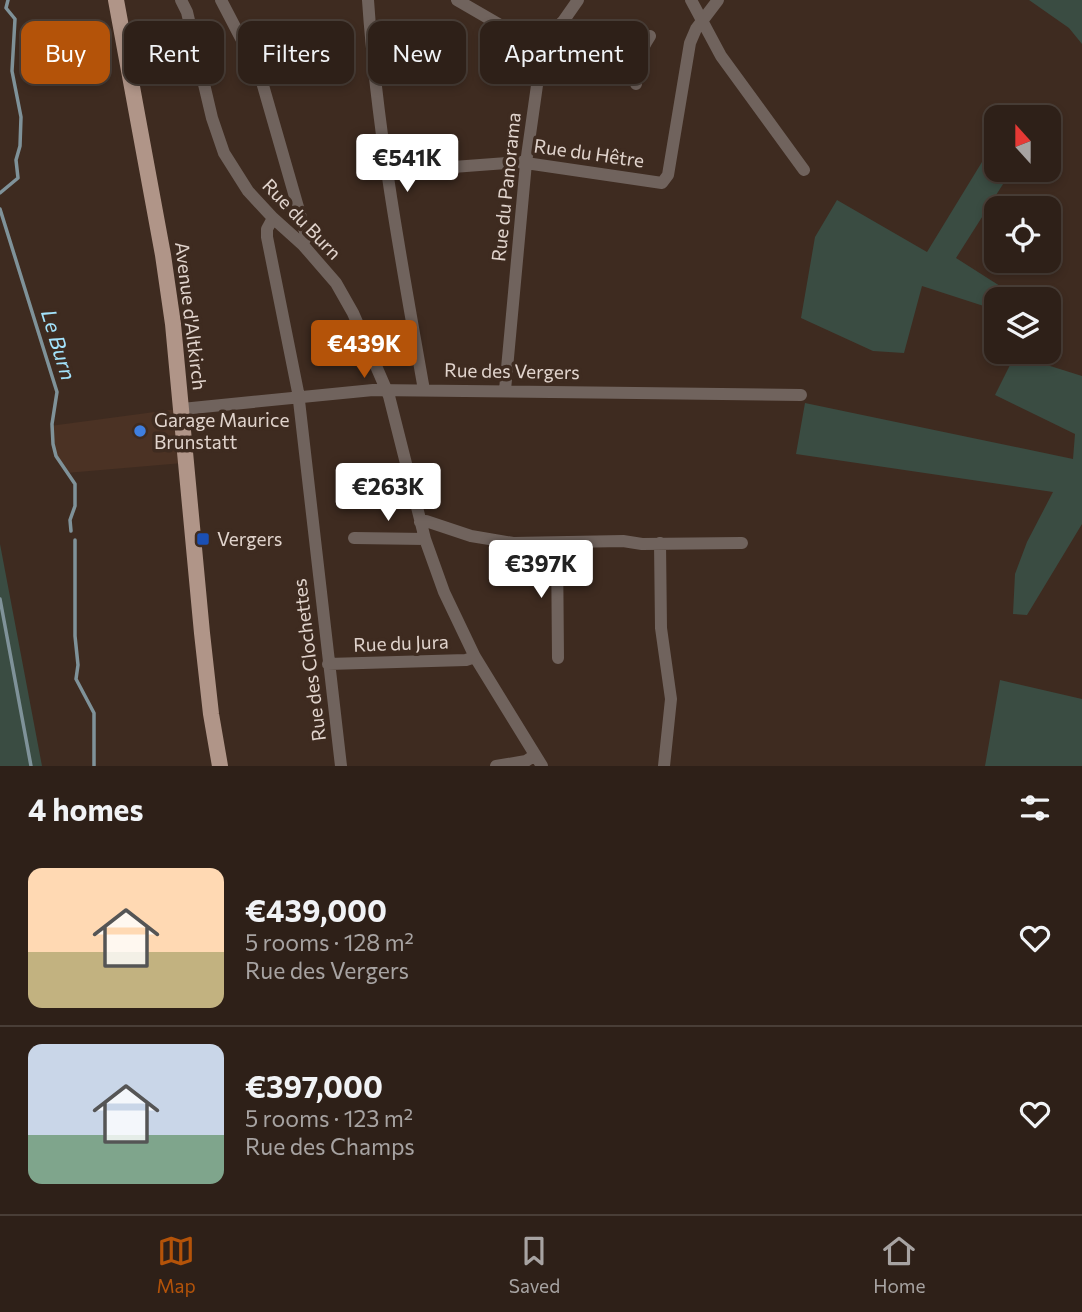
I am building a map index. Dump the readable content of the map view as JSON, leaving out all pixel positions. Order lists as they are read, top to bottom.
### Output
{
  "streets": {
    "main road": ["Avenue d'Altkirch"],
    "street": [
      "Rue du Hêtre",
      "Rue du Panorama",
      "Rue du Burn",
      "Rue des Vergers",
      "Rue du Jura",
      "Rue des Clochettes"
    ]
  },
  "crossings": [
    ["Rue du Hêtre", "Rue du Panorama"],
    ["Rue du Panorama", "Rue des Vergers"],
    ["Rue du Burn", "Rue des Vergers"],
    ["Rue du Burn", "Rue du Jura"],
    ["Rue du Burn", "Rue des Clochettes"],
    ["Avenue d'Altkirch", "Rue des Vergers"],
    ["Rue des Vergers", "Rue des Clochettes"],
    ["Rue du Jura", "Rue des Clochettes"]
  ],
  "water": ["Le Burn"],
  "places": {
    "other": ["Garage Maurice Brunstatt"],
    "transit": ["Vergers"]
  },
  "north": "top",
  "page": {
    "chip": [
      "Buy",
      "Rent",
      "Filters",
      "New",
      "Apartment"
    ],
    "price": [
      "€541K",
      "€439K",
      "€263K",
      "€397K"
    ],
    "heading": "4 homes",
    "list": [
      {
        "name": "€439,000",
        "note": "5 rooms · 128 m² · Rue des Vergers"
      },
      {
        "name": "€397,000",
        "note": "5 rooms · 123 m² · Rue des Champs"
      }
    ],
    "tabs": ["Map", "Saved", "Home"]
  }
}
